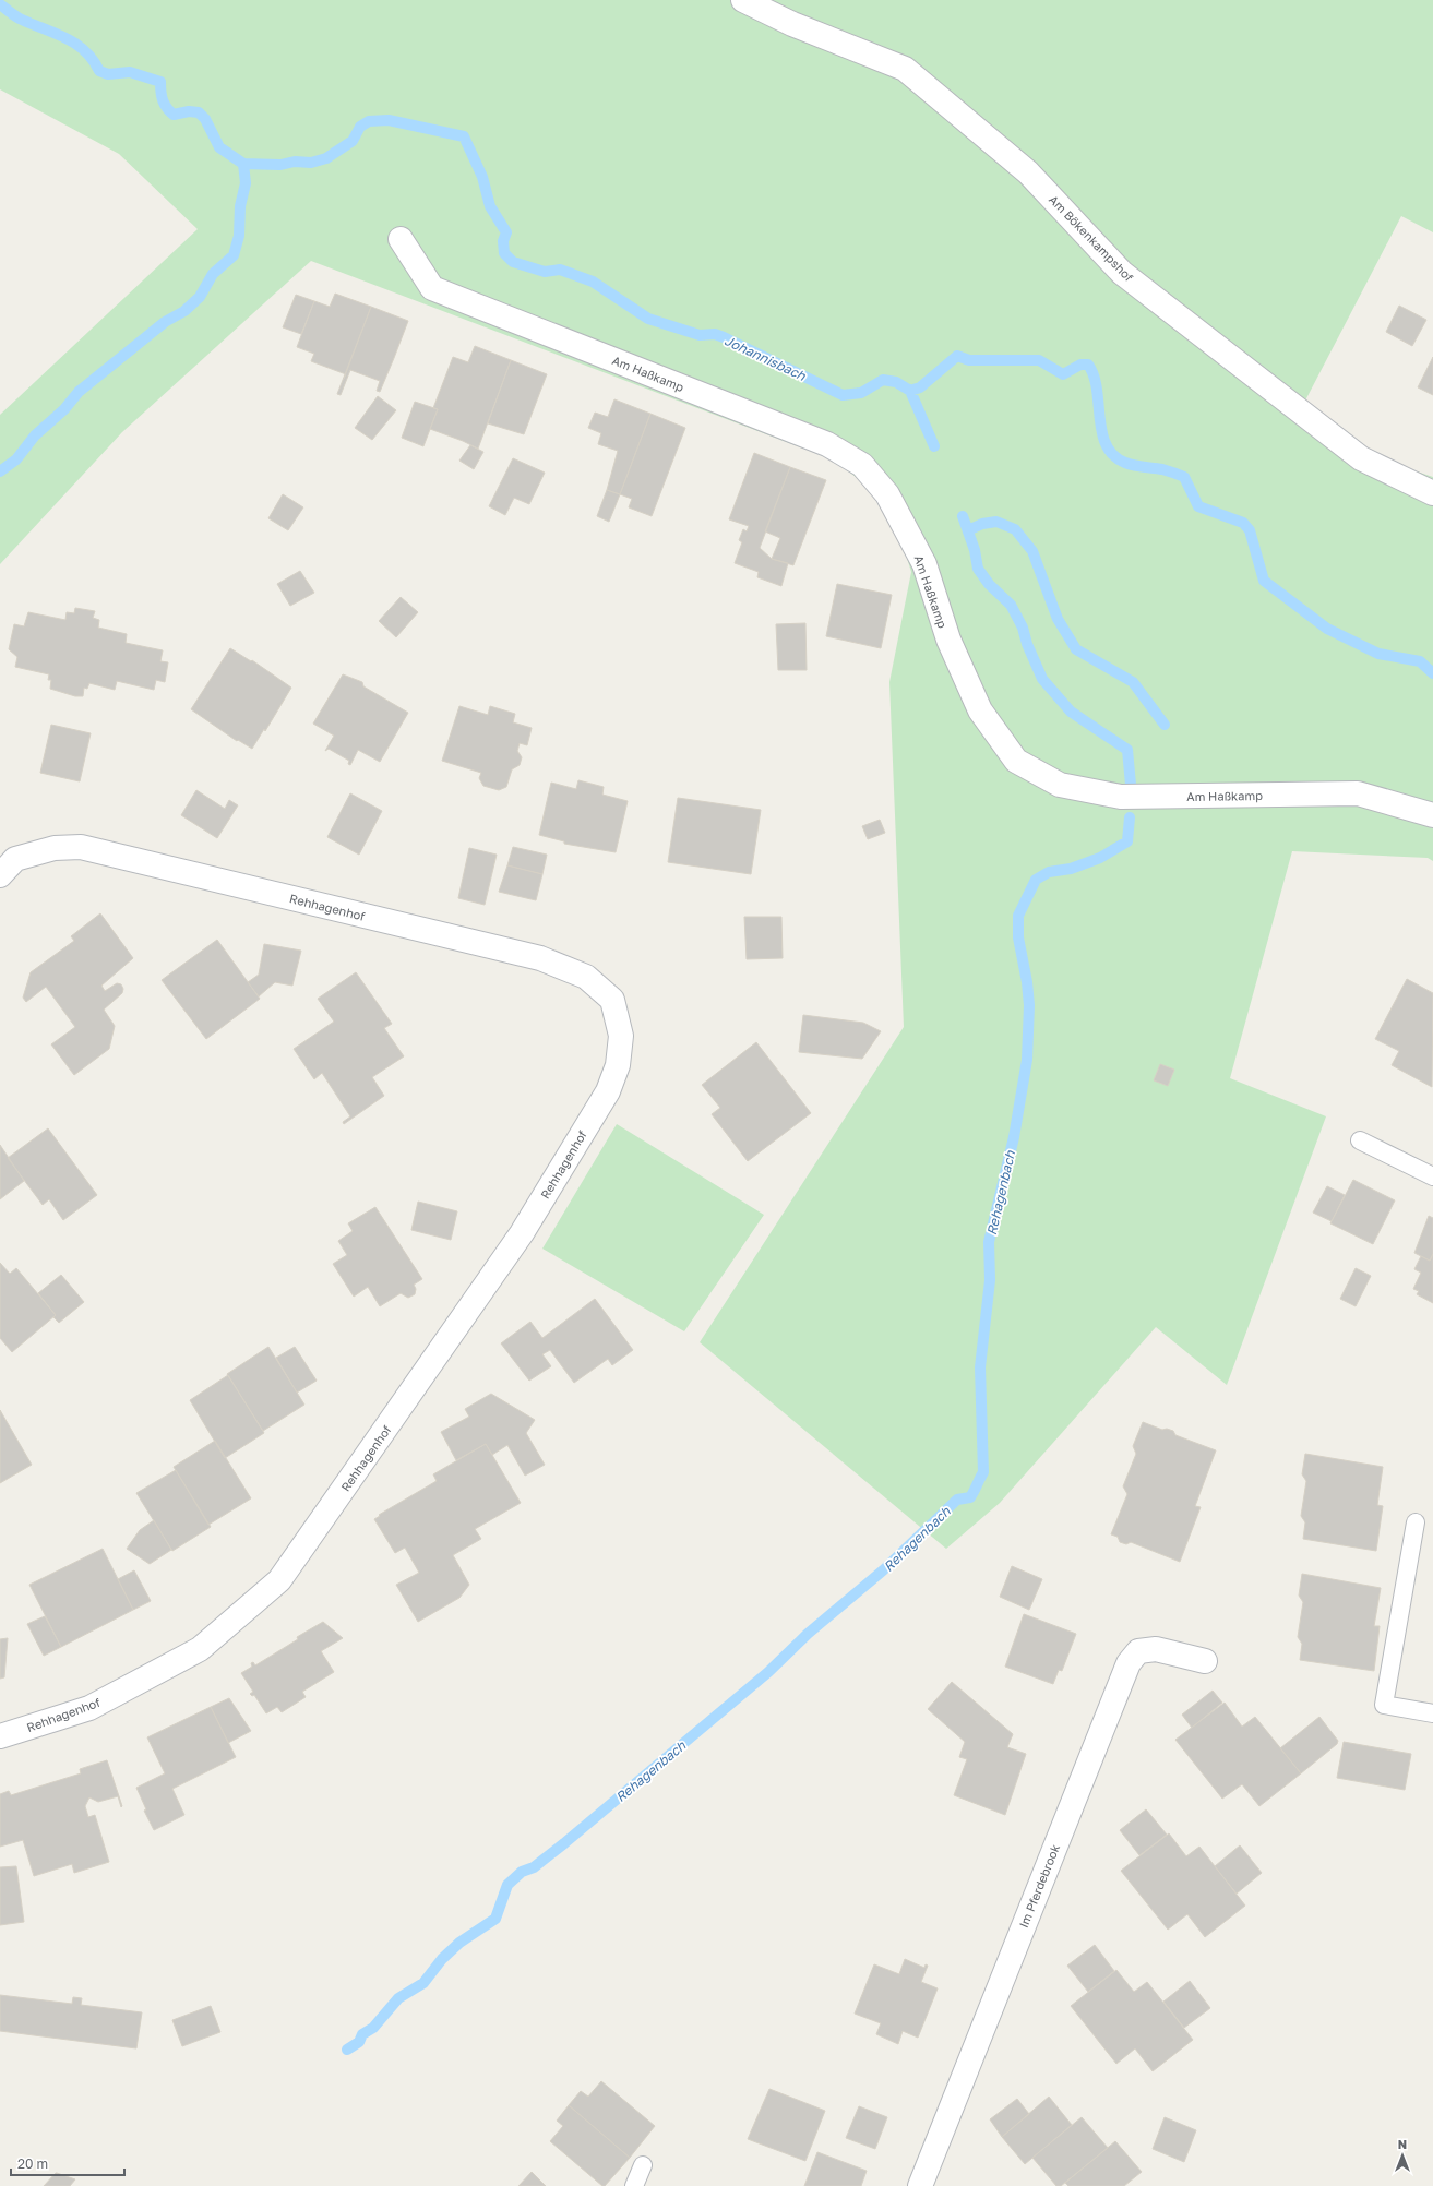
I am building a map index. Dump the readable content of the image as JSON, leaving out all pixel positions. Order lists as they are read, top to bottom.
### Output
{
  "streets": {
    "street": [
      "Am Bökenkampshof",
      "Am Haßkamp",
      "Rehhagenhof",
      "Im Pferdebrook"
    ]
  },
  "water": ["Johannisbach", "Rehagenbach"],
  "scale_bar": "20 m",
  "north": "top"
}
